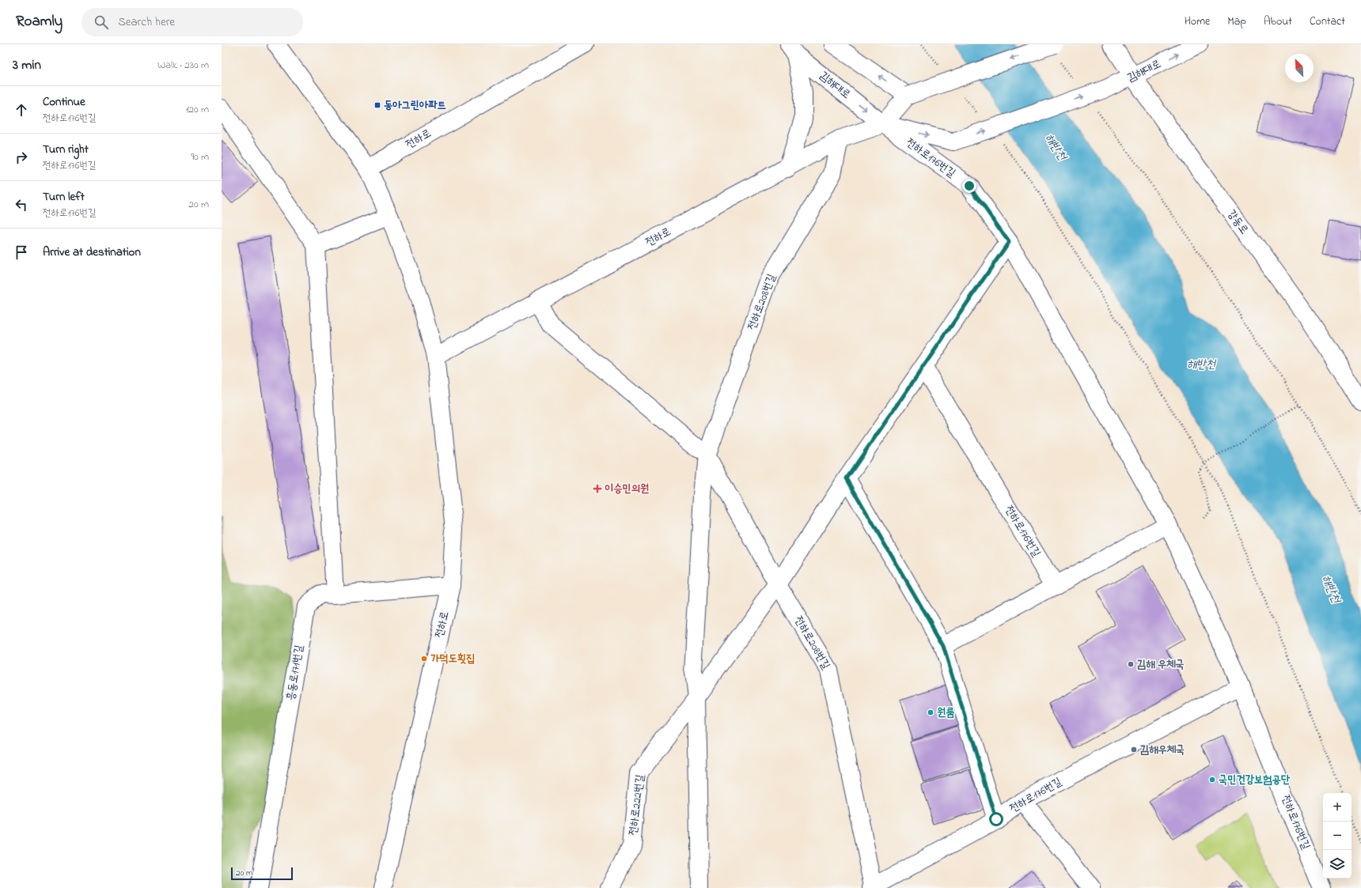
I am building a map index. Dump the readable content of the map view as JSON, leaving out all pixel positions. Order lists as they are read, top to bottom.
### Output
{
  "streets": {
    "street": [
      "김해대로",
      "전하로",
      "전하로176번길",
      "강동로",
      "전하로208번길",
      "흥동로171번길",
      "전하로222번길"
    ]
  },
  "crossings": [
    ["김해대로", "전하로"],
    ["김해대로", "전하로176번길"],
    ["김해대로", "강동로"],
    ["전하로", "전하로176번길"],
    ["전하로", "전하로208번길"],
    ["전하로", "흥동로171번길"],
    ["전하로176번길", "전하로208번길"],
    ["전하로208번길", "전하로222번길"]
  ],
  "water": ["해반천"],
  "places": {
    "transit": ["동아그린아파트"],
    "health": ["이승민의원"],
    "other": [
      "가덕도횟집",
      "김해 우체국",
      "원룸",
      "김해우체국",
      "국민건강보험공단"
    ]
  },
  "scale_bar": "20 m",
  "north": "top left",
  "page": {
    "header": "Roamly",
    "search": "Search here",
    "nav": [
      "Home",
      "Map",
      "About",
      "Contact"
    ],
    "heading": ["3 min", "Walk · 230 m"],
    "list": [
      ["Continue", "전하로176번길", "120 m"],
      ["Turn right", "전하로176번길", "90 m"],
      ["Turn left", "전하로176번길", "20 m"],
      "Arrive at destination"
    ],
    "map_buttons": ["+", "−"],
    "scale": "20 m"
  }
}
